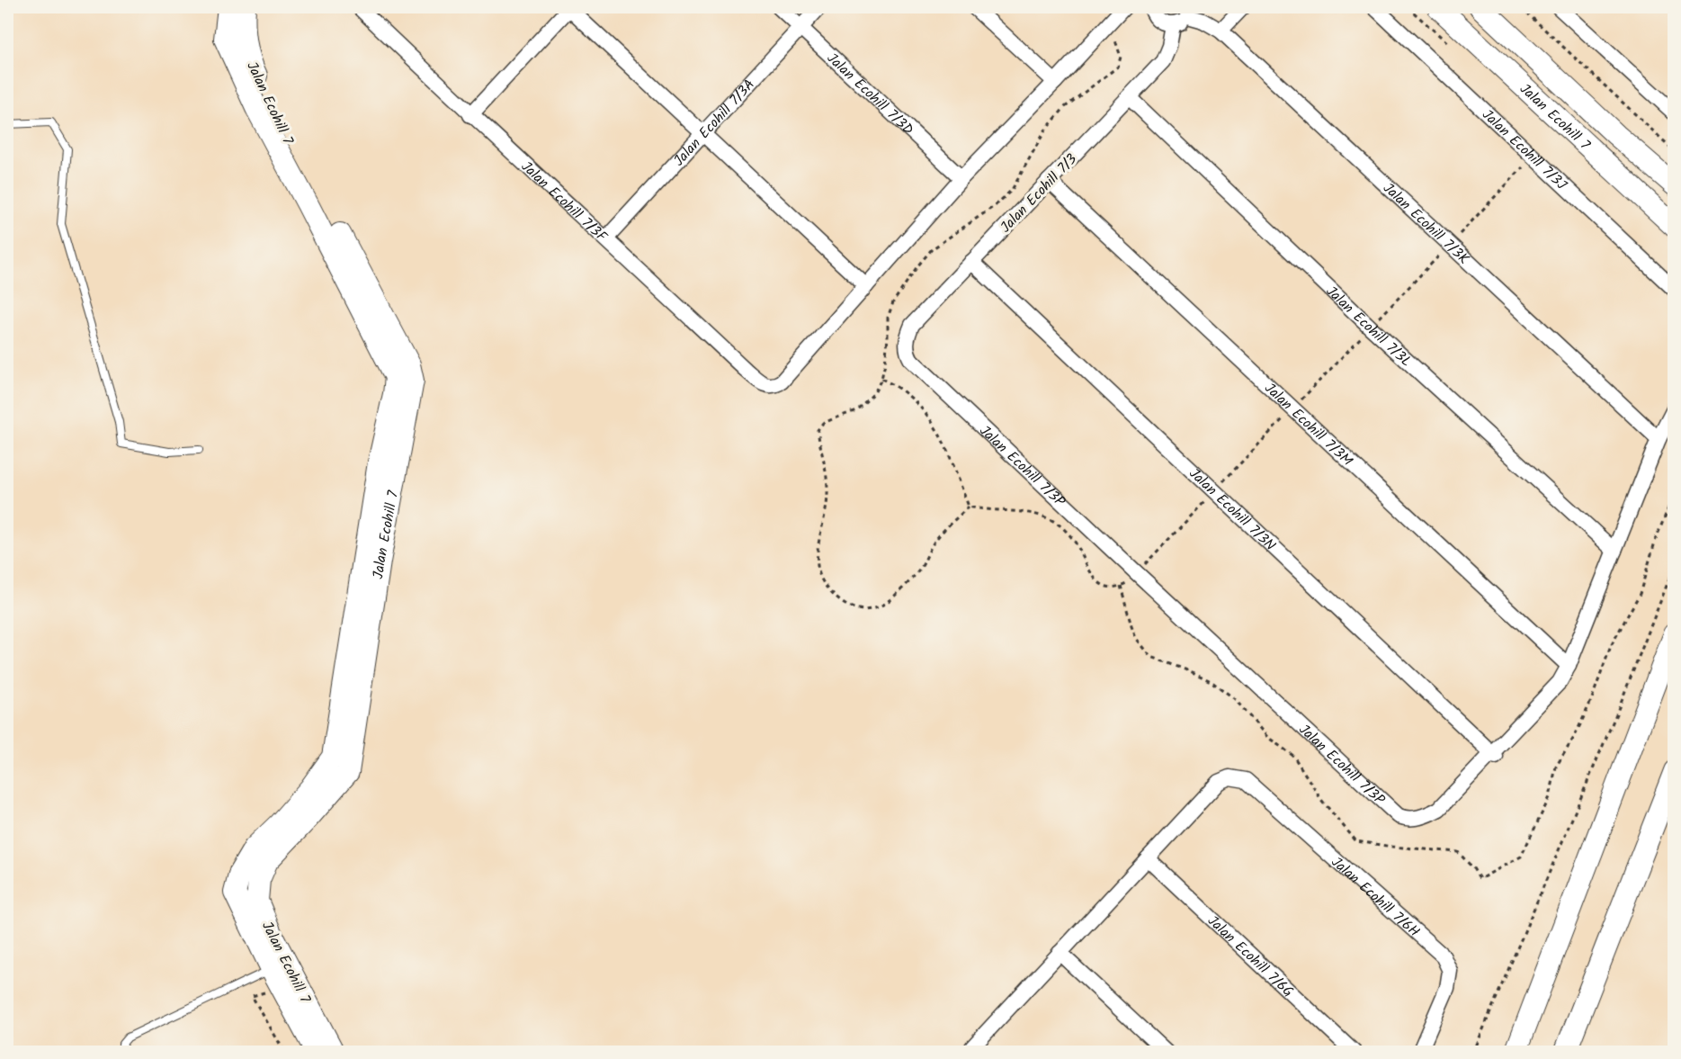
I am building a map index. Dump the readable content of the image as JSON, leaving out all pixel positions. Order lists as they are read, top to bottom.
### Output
{
  "streets": {
    "street": [
      "Jalan Ecohill 7/3D",
      "Jalan Ecohill 7",
      "Jalan Ecohill 7/3A",
      "Jalan Ecohill 7/3J",
      "Jalan Ecohill 7/3",
      "Jalan Ecohill 7/3F",
      "Jalan Ecohill 7/3K",
      "Jalan Ecohill 7/3L",
      "Jalan Ecohill 7/3M",
      "Jalan Ecohill 7/3P",
      "Jalan Ecohill 7/3N",
      "Jalan Ecohill 7/6H",
      "Jalan Ecohill 7/6G"
    ]
  },
  "crossings": [
    ["Jalan Ecohill 7/3D", "Jalan Ecohill 7/3A"],
    ["Jalan Ecohill 7/3A", "Jalan Ecohill 7/3F"],
    ["Jalan Ecohill 7/3", "Jalan Ecohill 7/3L"],
    ["Jalan Ecohill 7/3", "Jalan Ecohill 7/3M"],
    ["Jalan Ecohill 7/3", "Jalan Ecohill 7/3P"],
    ["Jalan Ecohill 7/3", "Jalan Ecohill 7/3N"],
    ["Jalan Ecohill 7/3K", "Jalan Ecohill 7/3P"],
    ["Jalan Ecohill 7/3L", "Jalan Ecohill 7/3P"],
    ["Jalan Ecohill 7/3M", "Jalan Ecohill 7/3P"],
    ["Jalan Ecohill 7/3P", "Jalan Ecohill 7/3N"],
    ["Jalan Ecohill 7/6H", "Jalan Ecohill 7/6G"]
  ]
}
